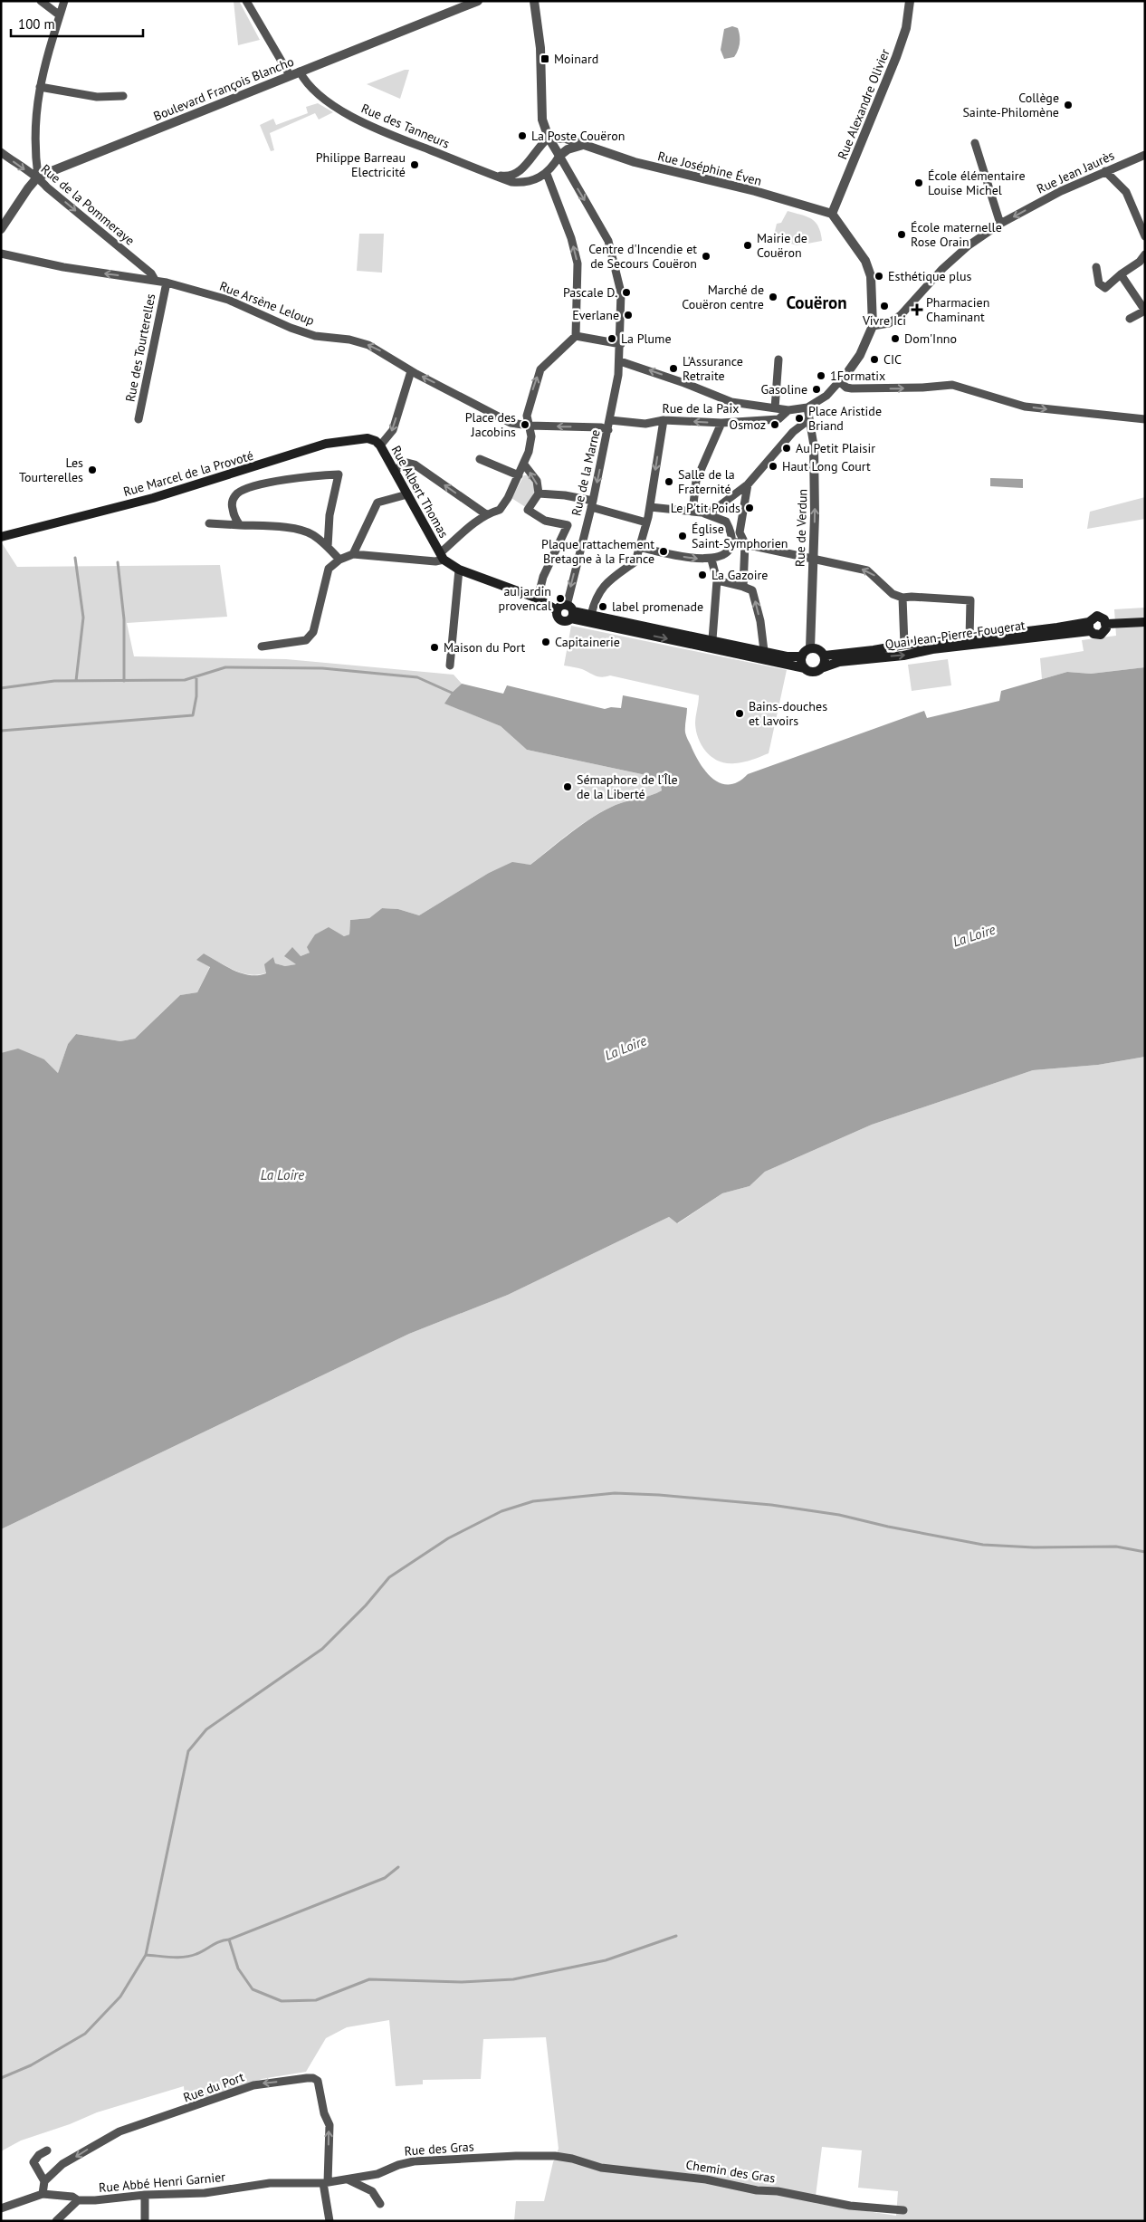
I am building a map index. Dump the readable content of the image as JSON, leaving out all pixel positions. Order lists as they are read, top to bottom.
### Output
{
  "streets": {
    "main road": ["Rue Marcel de la Provoté", "Rue Albert Thomas", "Quai Jean-Pierre-Fougerat"],
    "street": [
      "Boulevard François Blancho",
      "Rue Alexandre Olivier",
      "Rue des Tanneurs",
      "Rue Joséphine Éven",
      "Rue Jean Jaurès",
      "Rue de la Pommeraye",
      "Rue Arsène Leloup",
      "Rue des Tourterelles",
      "Rue de la Paix",
      "Rue de la Marne",
      "Rue de Verdun",
      "Rue du Port",
      "Rue des Gras",
      "Chemin des Gras",
      "Rue Abbé Henri Garnier"
    ]
  },
  "crossings": [
    ["Boulevard François Blancho", "Rue des Tanneurs"],
    ["Boulevard François Blancho", "Rue de la Pommeraye"],
    ["Rue Alexandre Olivier", "Rue Joséphine Éven"],
    ["Rue de la Pommeraye", "Rue Arsène Leloup"],
    ["Rue Arsène Leloup", "Rue des Tourterelles"],
    ["Rue Arsène Leloup", "Rue de la Marne"],
    ["Rue de la Paix", "Rue de la Marne"],
    ["Rue de la Marne", "Quai Jean-Pierre-Fougerat"],
    ["Rue Marcel de la Provoté", "Rue Albert Thomas"],
    ["Rue de Verdun", "Quai Jean-Pierre-Fougerat"],
    ["Rue du Port", "Rue des Gras"],
    ["Rue du Port", "Rue Abbé Henri Garnier"],
    ["Rue des Gras", "Chemin des Gras"],
    ["Rue des Gras", "Rue Abbé Henri Garnier"]
  ],
  "one_way": ["Rue Jean Jaurès", "Rue de la Pommeraye", "Rue Arsène Leloup"],
  "districts": ["Couëron"],
  "water": ["La Loire"],
  "places": {
    "transit": ["Moinard"],
    "other": [
      "Collège Sainte-Philomène",
      "La Poste Couëron",
      "Philippe Barreau Electricité",
      "École élémentaire Louise Michel",
      "École maternelle Rose Orain",
      "Mairie de Couëron",
      "Centre d'Incendie et de Secours Couëron",
      "Esthétique plus",
      "Pascale D.",
      "Marché de Couëron centre",
      "Vivre Ici",
      "Everlane",
      "La Plume",
      "Dom'Inno",
      "CIC",
      "L'Assurance Retraite",
      "1Formatix",
      "Gasoline",
      "Place Aristide Briand",
      "Place des Jacobins",
      "Osmoz",
      "Au Petit Plaisir",
      "Haut Long Court",
      "Les Tourterelles",
      "Salle de la Fraternité",
      "Le P'tit Poids",
      "Église Saint-Symphorien",
      "Plaque rattachement Bretagne à la France",
      "La Gazoire",
      "au jardin provencal",
      "label promenade",
      "Capitainerie",
      "Maison du Port",
      "Bains-douches et lavoirs",
      "Sémaphore de l’Île de la Liberté"
    ],
    "health": ["Pharmacien Chaminant"]
  },
  "scale_bar": "100 m"
}
